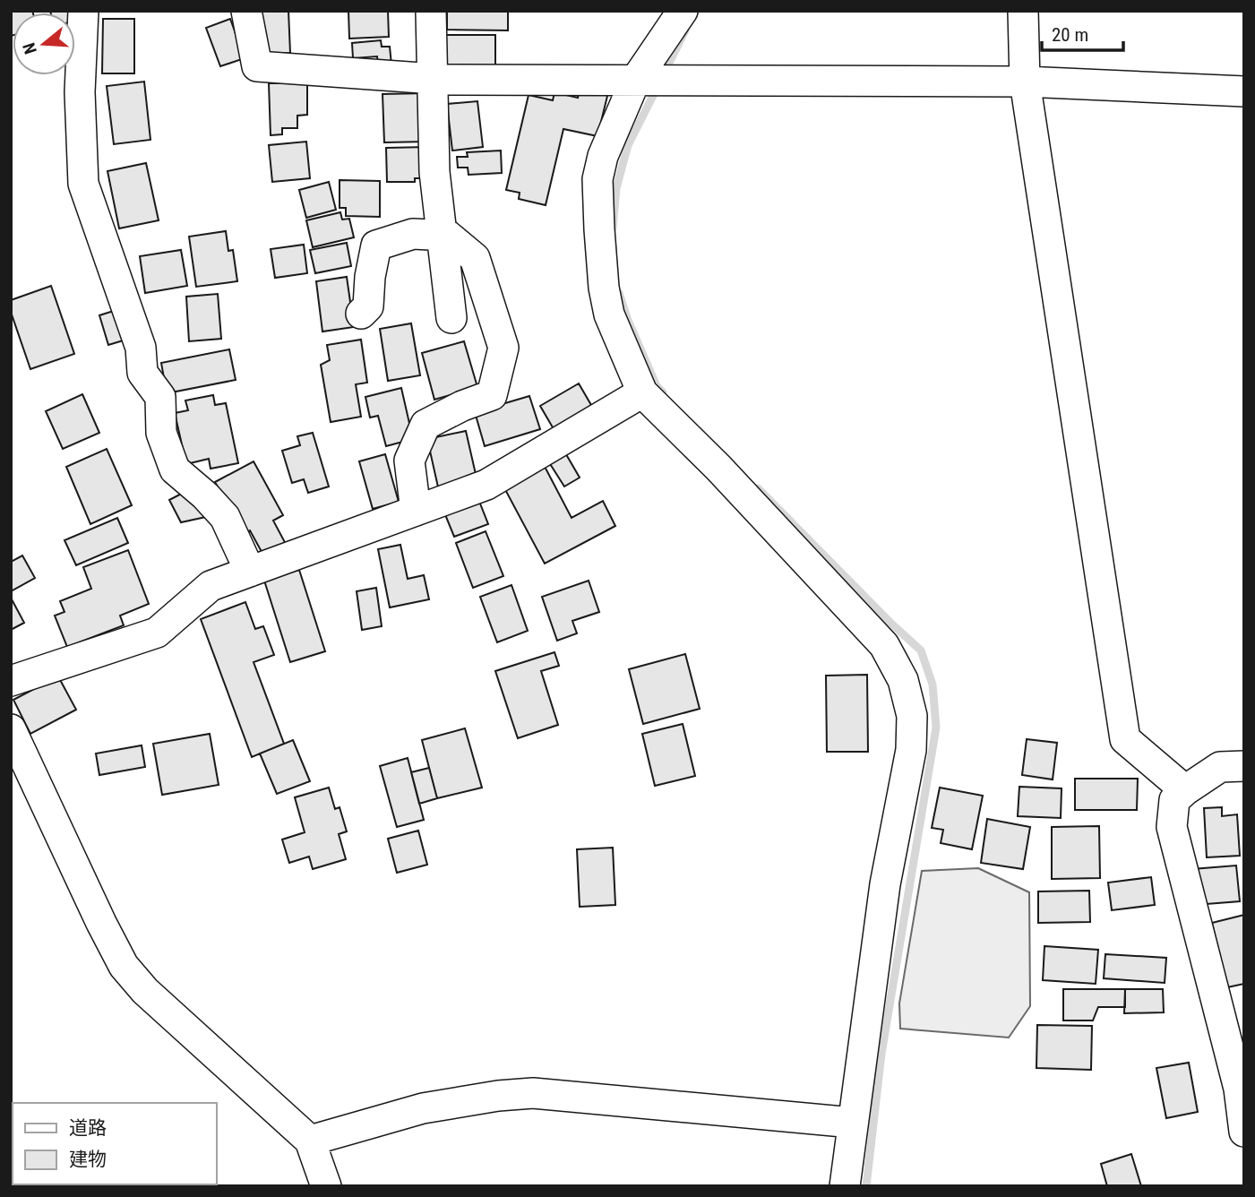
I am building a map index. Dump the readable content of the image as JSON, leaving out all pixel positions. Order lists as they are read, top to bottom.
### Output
{
  "legend": ["道路", "建物"],
  "scale_bar": "20 m",
  "north": "left"
}
